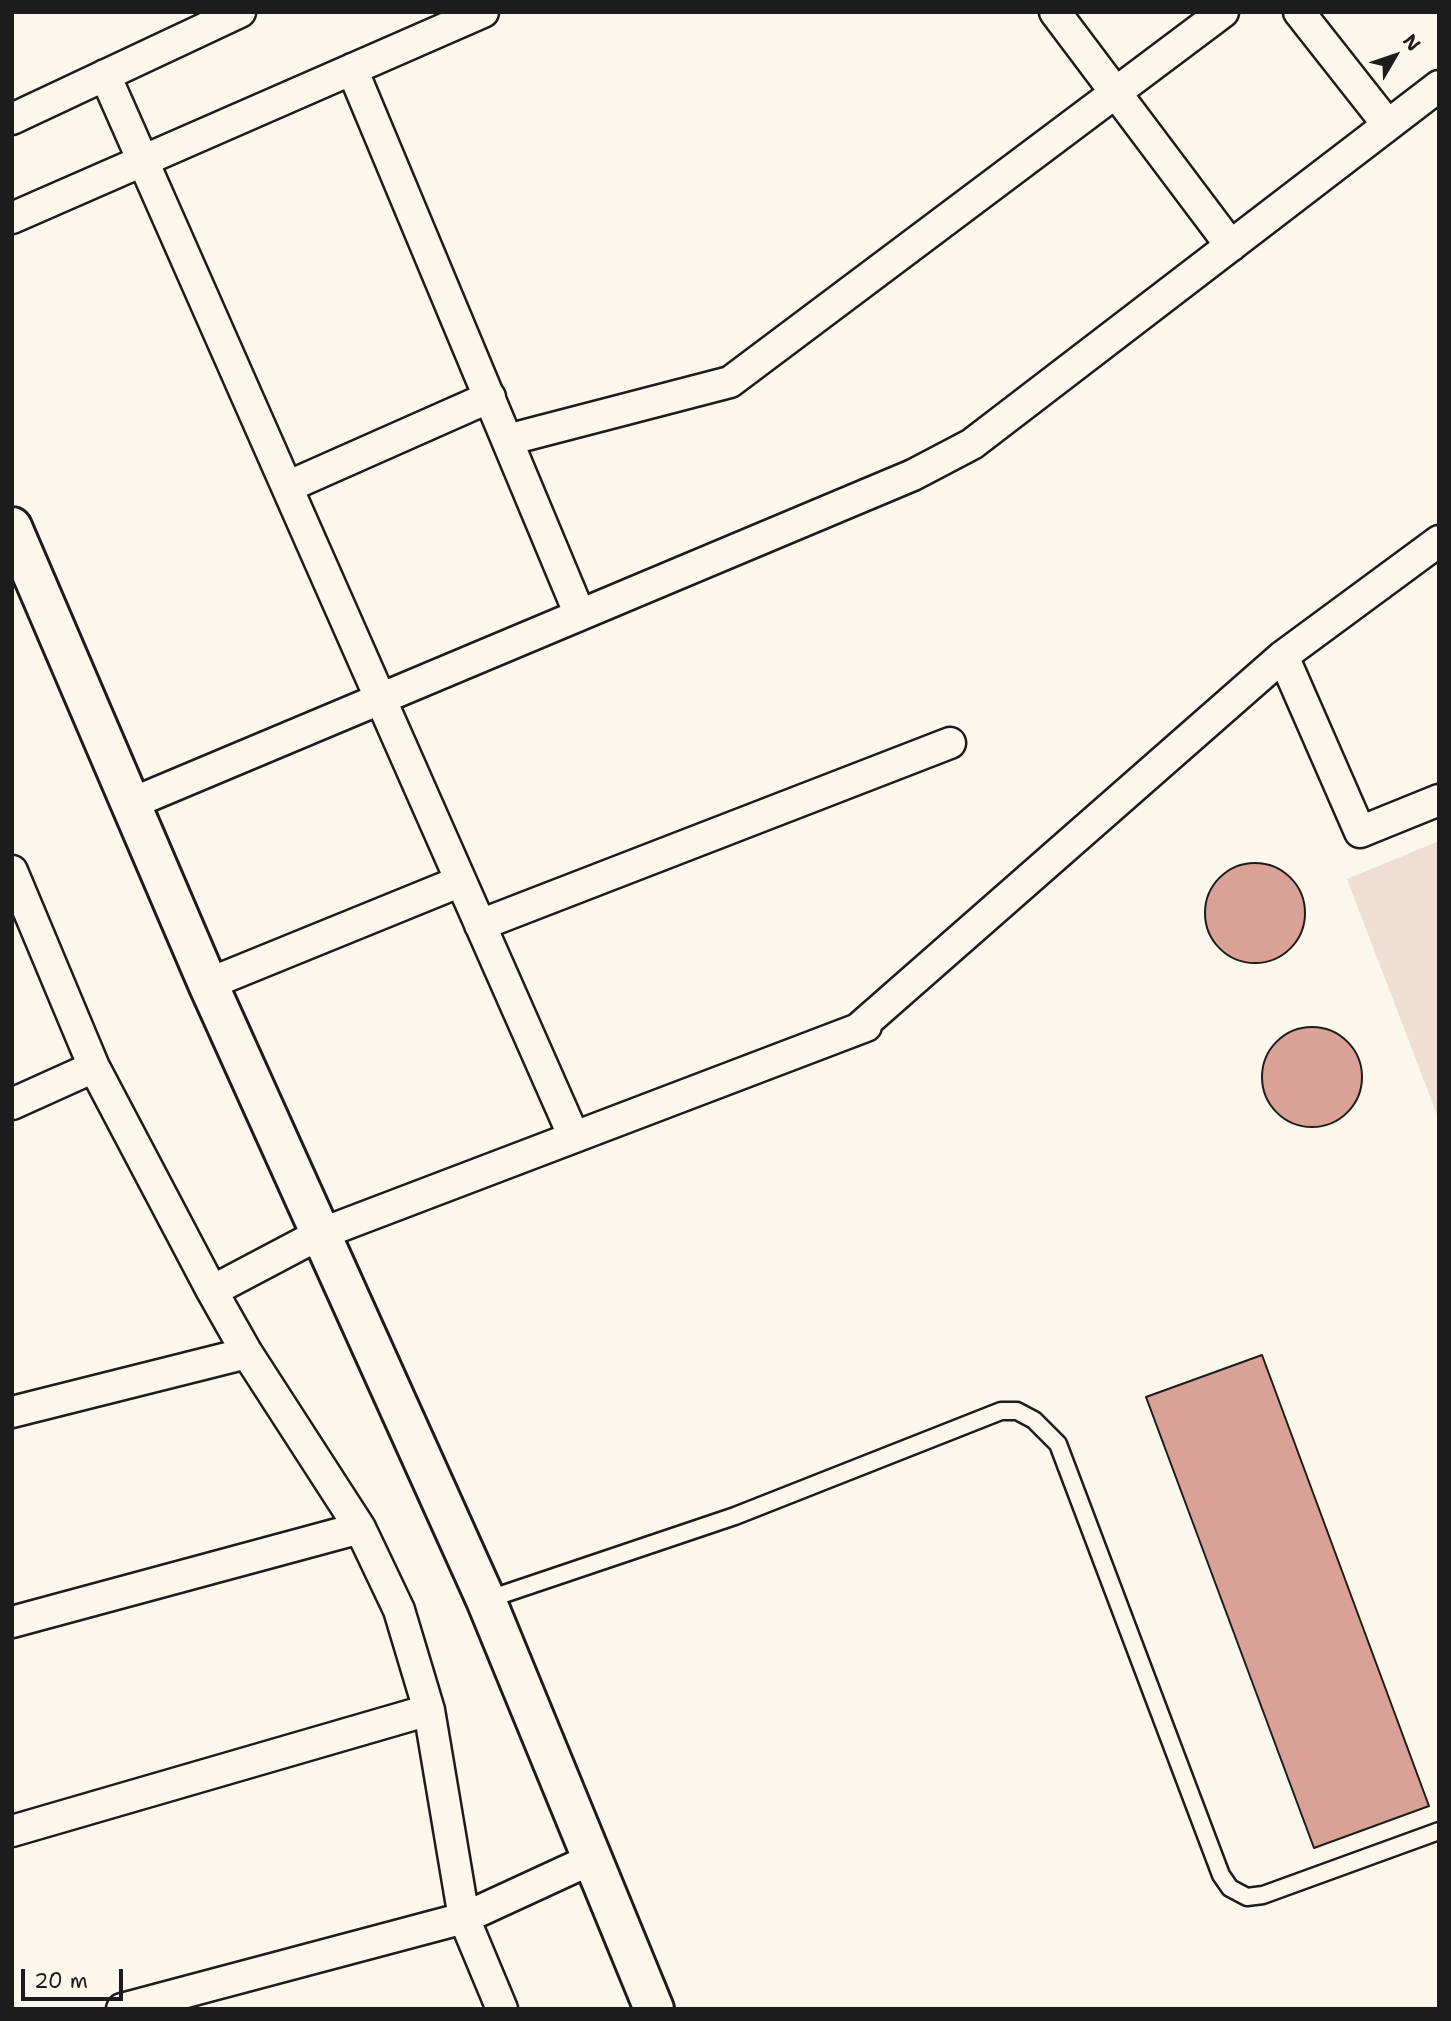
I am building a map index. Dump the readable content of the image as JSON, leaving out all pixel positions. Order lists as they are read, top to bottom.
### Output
{
  "scale_bar": "20 m",
  "north": "top right"
}
